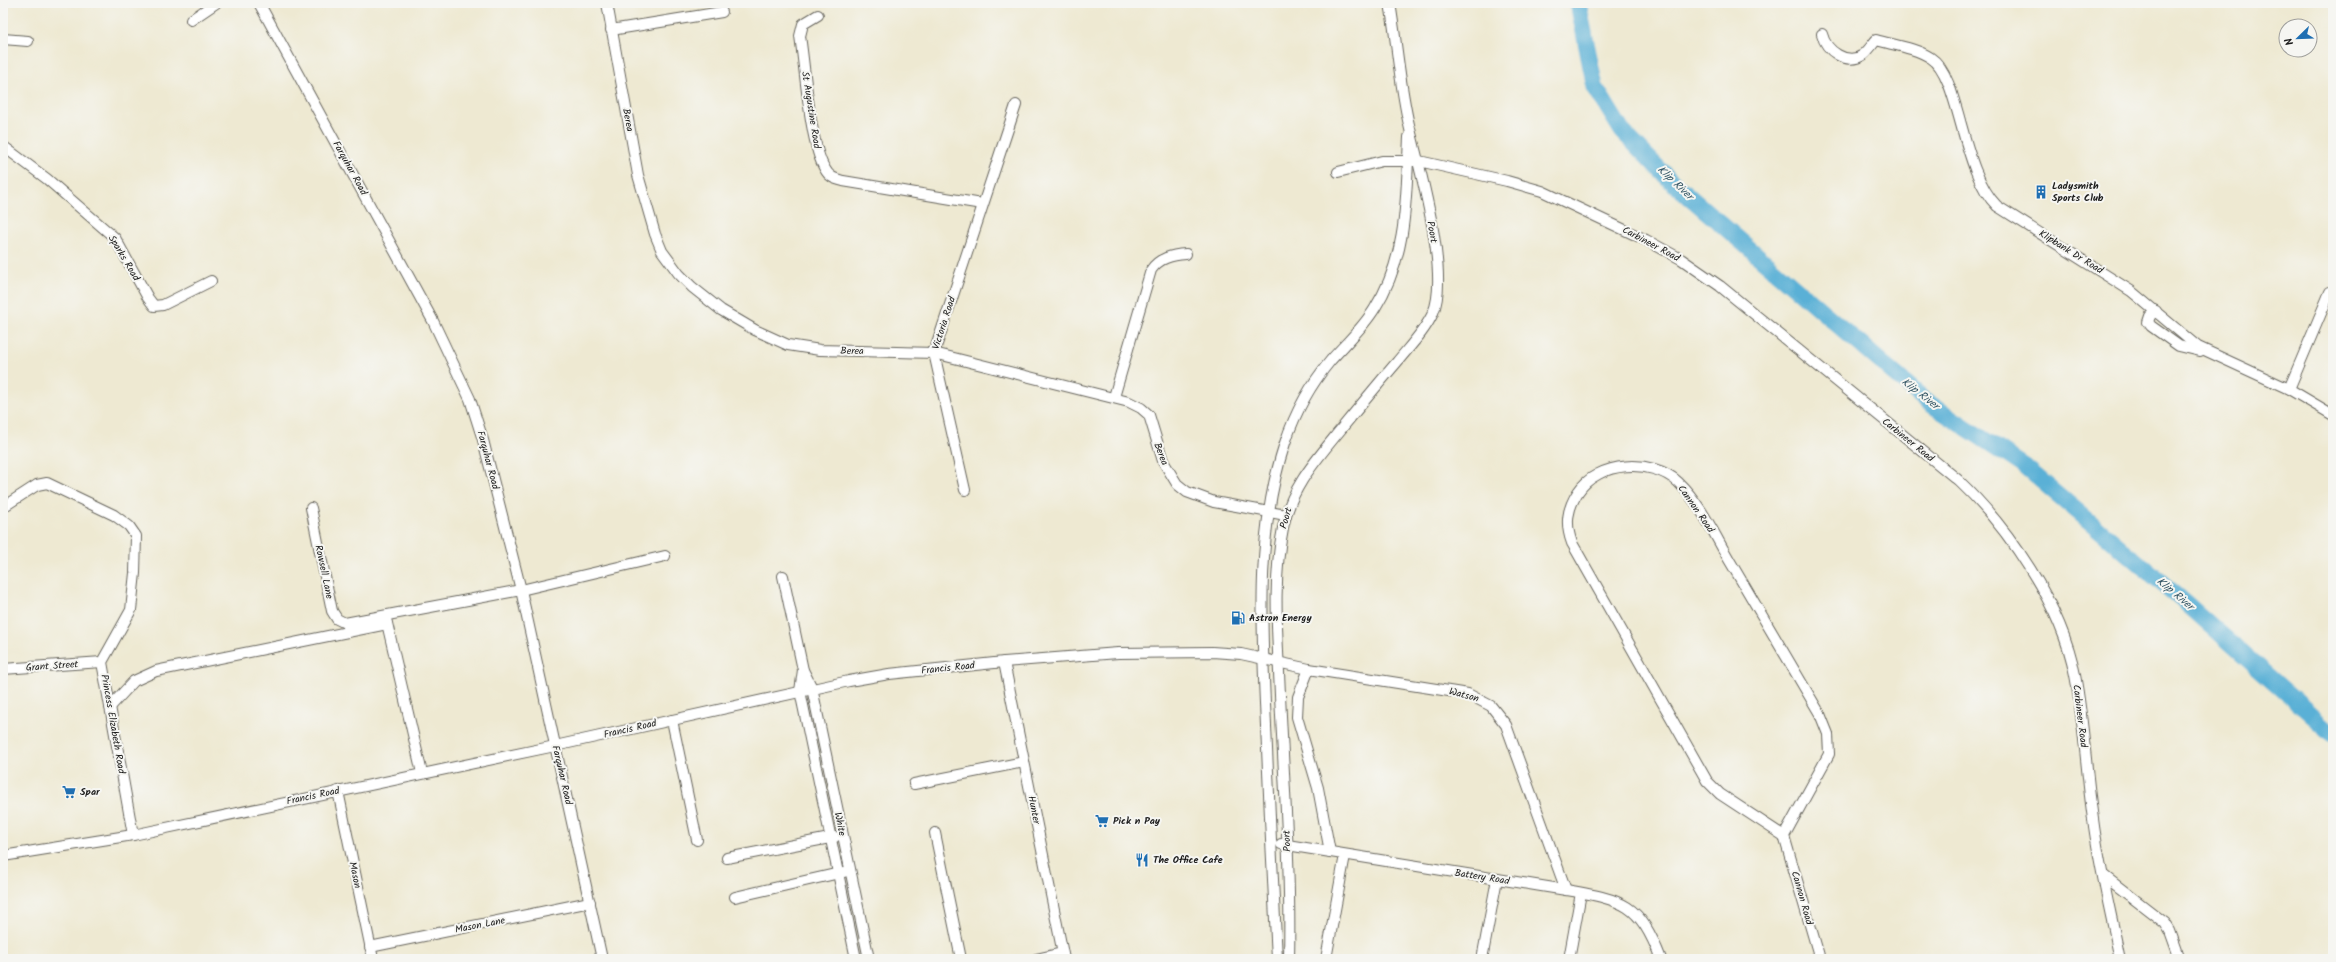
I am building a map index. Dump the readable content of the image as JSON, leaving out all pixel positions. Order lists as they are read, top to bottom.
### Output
{
  "streets": {
    "street": [
      "St Augustine Road",
      "Berea",
      "Farquhar Road",
      "Poort",
      "Carbineer Road",
      "Klipbank Dr Road",
      "Sparks Road",
      "Victoria Road",
      "Cannon Road",
      "Rowsell Lane",
      "Grant Street",
      "Francis Road",
      "Watson",
      "Princess Elizabeth Road",
      "Hunter",
      "White",
      "Mason",
      "Battery Road",
      "Mason Lane"
    ]
  },
  "crossings": [
    ["St Augustine Road", "Victoria Road"],
    ["Berea", "Poort"],
    ["Berea", "Victoria Road"],
    ["Farquhar Road", "Francis Road"],
    ["Farquhar Road", "Mason Lane"],
    ["Poort", "Carbineer Road"],
    ["Poort", "Francis Road"],
    ["Poort", "Watson"],
    ["Poort", "Battery Road"],
    ["Grant Street", "Princess Elizabeth Road"],
    ["Francis Road", "Watson"],
    ["Francis Road", "Princess Elizabeth Road"],
    ["Francis Road", "Hunter"],
    ["Francis Road", "White"],
    ["Francis Road", "Mason"],
    ["Watson", "Battery Road"],
    ["Mason", "Mason Lane"]
  ],
  "water": ["Klip River"],
  "places": {
    "building": ["Ladysmith Sports Club"],
    "fuel station": ["Astron Energy"],
    "supermarket": ["Spar", "Pick n Pay"],
    "restaurant": ["The Office Cafe"]
  },
  "north": "bottom left"
}
